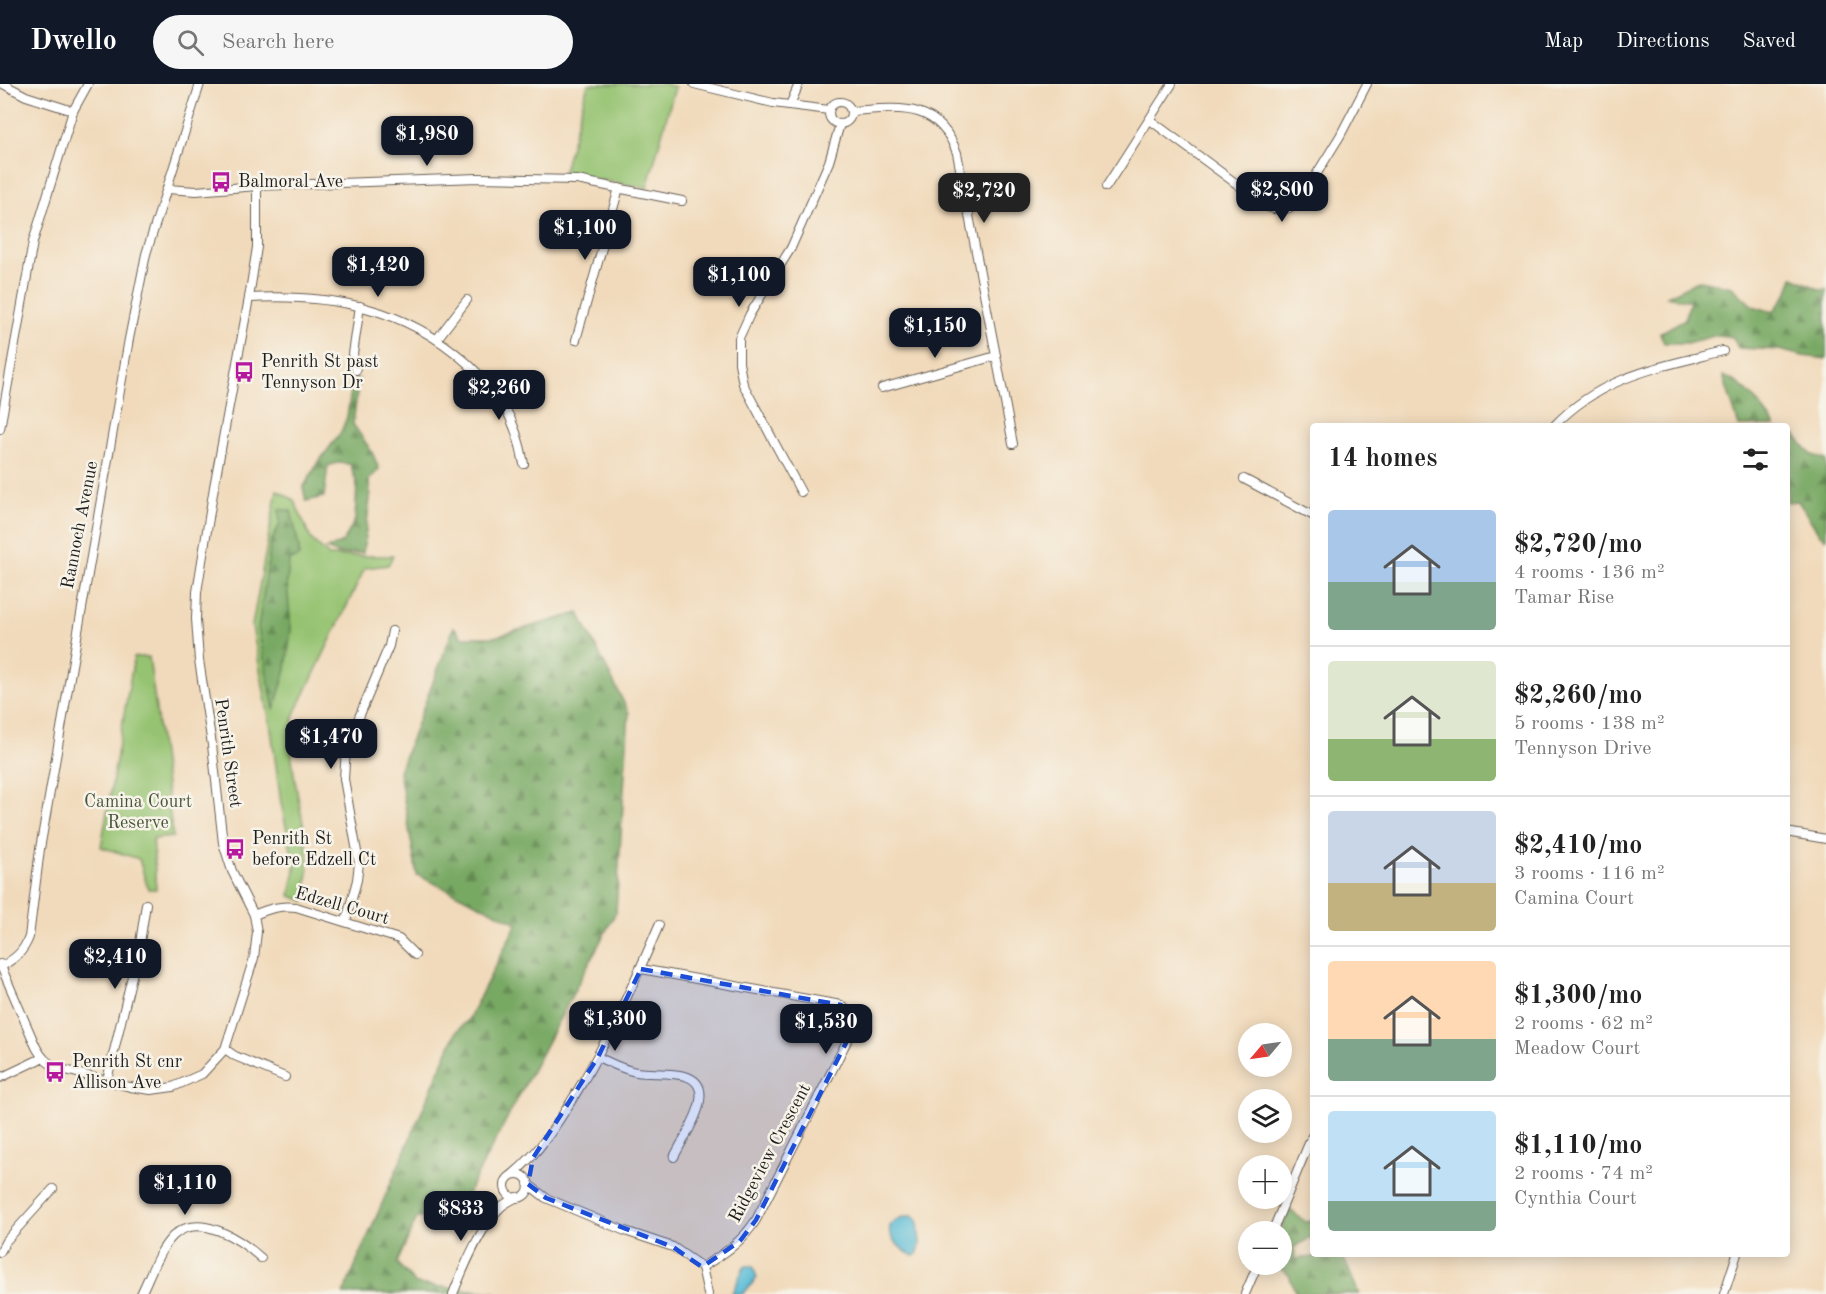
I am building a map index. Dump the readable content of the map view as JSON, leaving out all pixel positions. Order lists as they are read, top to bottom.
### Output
{
  "streets": {
    "street": [
      "Rannoch Avenue",
      "Penrith Street",
      "Edzell Court",
      "Ridgeview Crescent"
    ]
  },
  "crossings": [
    ["Penrith Street", "Edzell Court"]
  ],
  "parks": ["Camina Court Reserve"],
  "places": {
    "bus stop": [
      "Balmoral Ave",
      "Penrith St past Tennyson Dr",
      "Penrith St before Edzell Ct",
      "Penrith St cnr Allison Ave"
    ]
  },
  "north": "bottom left",
  "page": {
    "header": "Dwello",
    "search": "Search here",
    "nav": ["Map", "Directions", "Saved"],
    "price": [
      "$1,980",
      "$2,800",
      "$2,720",
      "$1,100",
      "$1,420",
      "$1,100",
      "$1,150",
      "$2,260",
      "$1,470",
      "$2,410",
      "$1,300",
      "$1,530",
      "$1,110",
      "$833"
    ],
    "heading": "14 homes",
    "list": [
      {
        "name": "$2,720/mo",
        "note": "4 rooms · 136 m² · Tamar Rise"
      },
      {
        "name": "$2,260/mo",
        "note": "5 rooms · 138 m² · Tennyson Drive"
      },
      {
        "name": "$2,410/mo",
        "note": "3 rooms · 116 m² · Camina Court"
      },
      {
        "name": "$1,300/mo",
        "note": "2 rooms · 62 m² · Meadow Court"
      },
      {
        "name": "$1,110/mo",
        "note": "2 rooms · 74 m² · Cynthia Court"
      }
    ],
    "map_buttons": ["+", "−"]
  }
}
